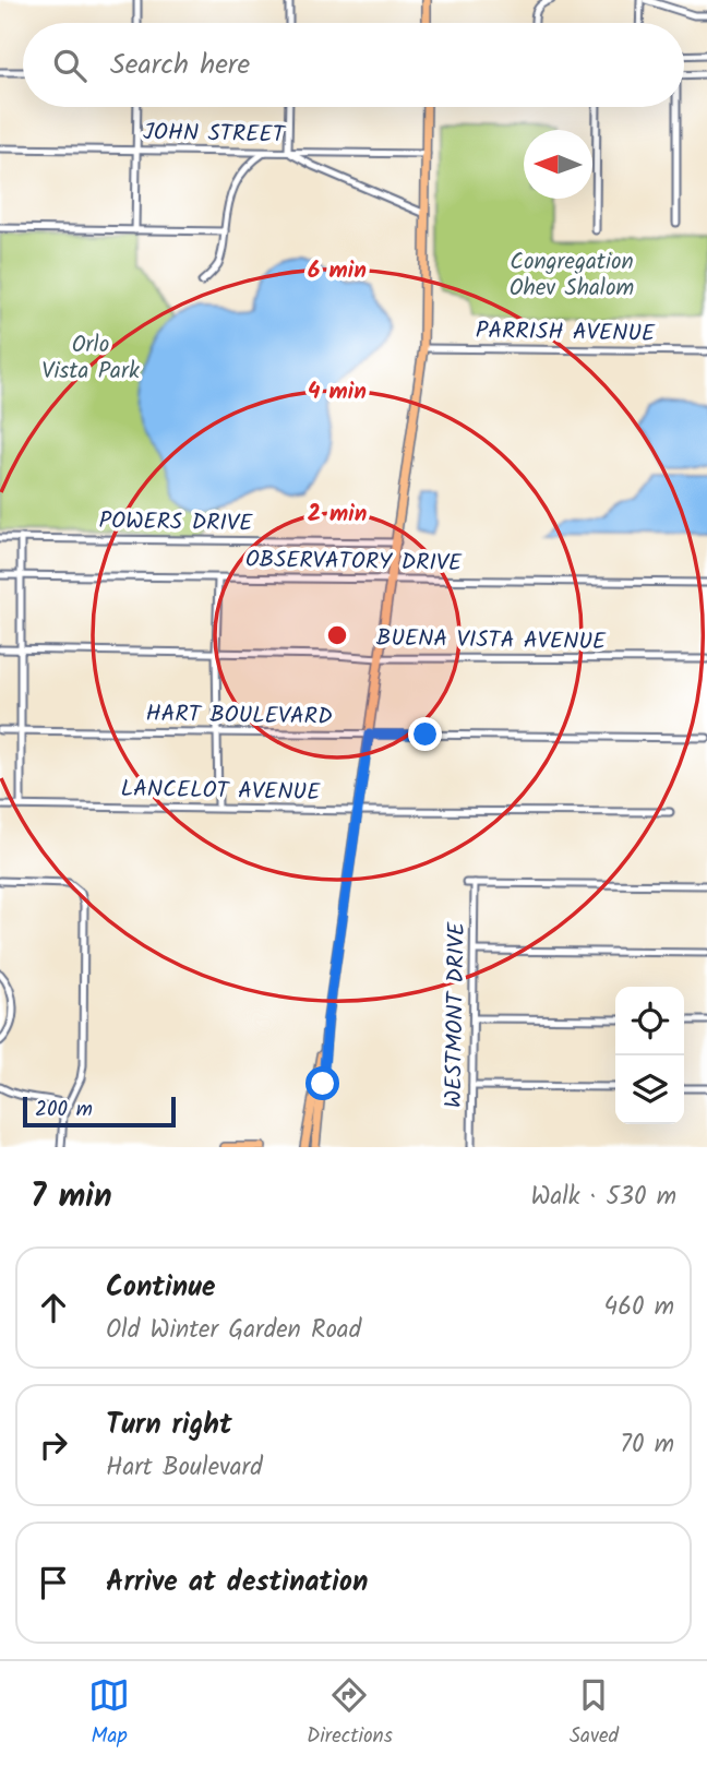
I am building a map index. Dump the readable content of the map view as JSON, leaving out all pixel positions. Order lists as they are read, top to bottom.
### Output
{
  "streets": {
    "street": [
      "JOHN STREET",
      "PARRISH AVENUE",
      "POWERS DRIVE",
      "OBSERVATORY DRIVE",
      "BUENA VISTA AVENUE",
      "HART BOULEVARD",
      "LANCELOT AVENUE",
      "WESTMONT DRIVE"
    ]
  },
  "parks": ["Congregation Ohev Shalom", "Orlo Vista Park"],
  "scale_bar": "200 m",
  "north": "left",
  "page": {
    "search": "Search here",
    "scale": "200 m",
    "heading": ["7 min", "Walk · 530 m"],
    "list": [
      ["Continue", "Old Winter Garden Road", "460 m"],
      ["Turn right", "Hart Boulevard", "70 m"],
      "Arrive at destination"
    ],
    "nav": ["Map", "Directions", "Saved"]
  },
  "rings": ["6 min", "4 min", "2 min"]
}
